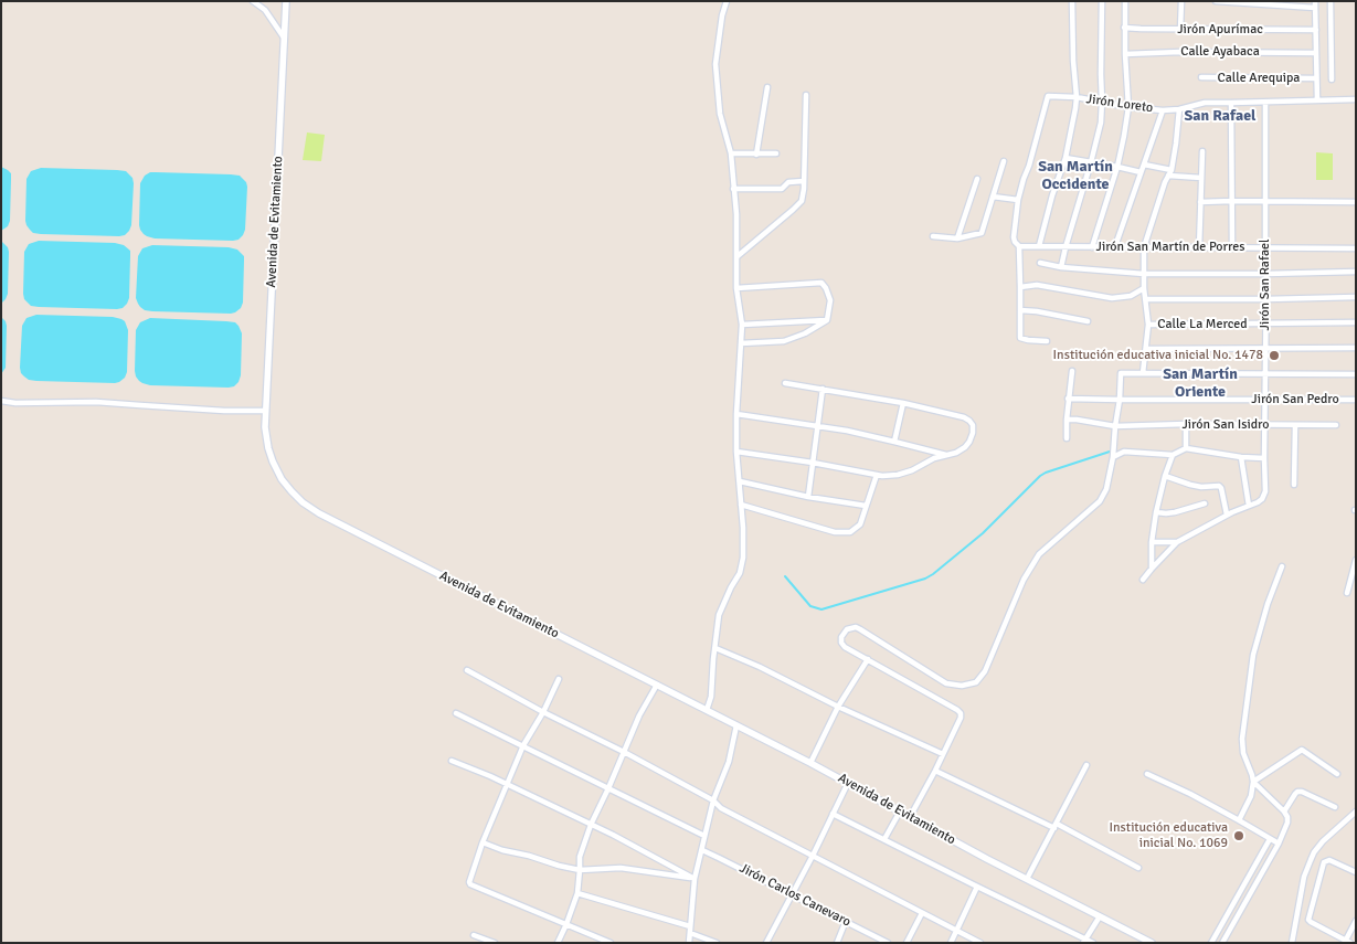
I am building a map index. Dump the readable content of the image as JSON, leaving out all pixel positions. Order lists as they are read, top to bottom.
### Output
{
  "streets": {
    "street": [
      "Jirón Apurímac",
      "Calle Ayabaca",
      "Calle Arequipa",
      "Jirón Loreto",
      "Avenida de Evitamiento",
      "Jirón San Martín de Porres",
      "Jirón San Rafael",
      "Calle La Merced",
      "Jirón San Pedro",
      "Jirón San Isidro",
      "Jirón Carlos Canevaro"
    ]
  },
  "crossings": [
    ["Jirón Loreto", "Jirón San Rafael"],
    ["Jirón San Martín de Porres", "Jirón San Rafael"],
    ["Jirón San Rafael", "Calle La Merced"],
    ["Jirón San Rafael", "Jirón San Pedro"],
    ["Jirón San Rafael", "Jirón San Isidro"]
  ],
  "districts": ["San Rafael", "San Martín Occidente", "San Martín Oriente"],
  "places": ["Institución educativa inicial No. 1478", "Institución educativa inicial No. 1069"]
}
